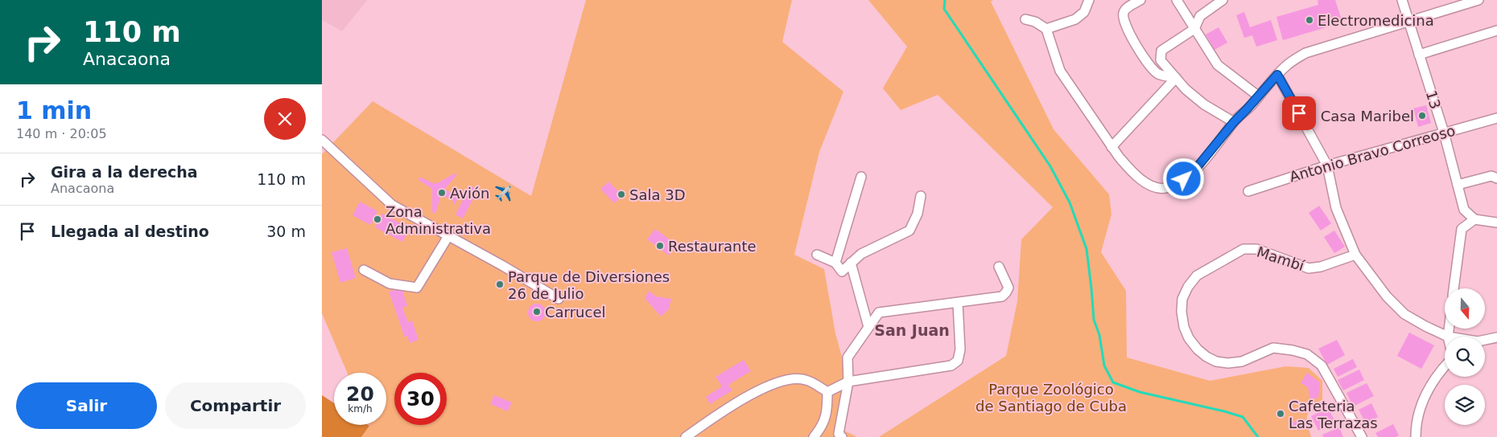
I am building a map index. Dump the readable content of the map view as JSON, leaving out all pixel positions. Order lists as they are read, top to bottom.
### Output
{
  "streets": {
    "street": ["13", "Antonio Bravo Correoso", "Mambí"]
  },
  "crossings": [
    ["13", "Antonio Bravo Correoso"]
  ],
  "districts": ["San Juan"],
  "parks": ["Parque Zoológico de Santiago de Cuba"],
  "places": [
    "Electromedicina",
    "Casa Maribel",
    "Avión ✈️",
    "Sala 3D",
    "Zona Administrativa",
    "Restaurante",
    "Parque de Diversiones 26 de Julio",
    "Carrucel",
    "Cafeteria Las Terrazas"
  ],
  "north": "bottom",
  "page": {
    "turn": ["110 m", "Anacaona"],
    "heading": ["1 min", "140 m · 20:05"],
    "list": [
      {
        "name": "Gira a la derecha",
        "note": "Anacaona",
        "value": "110 m"
      },
      {
        "name": "Llegada al destino",
        "value": "30 m"
      }
    ],
    "speed": "20 km/h",
    "limit": "30",
    "buttons": ["Salir", "Compartir"]
  }
}
